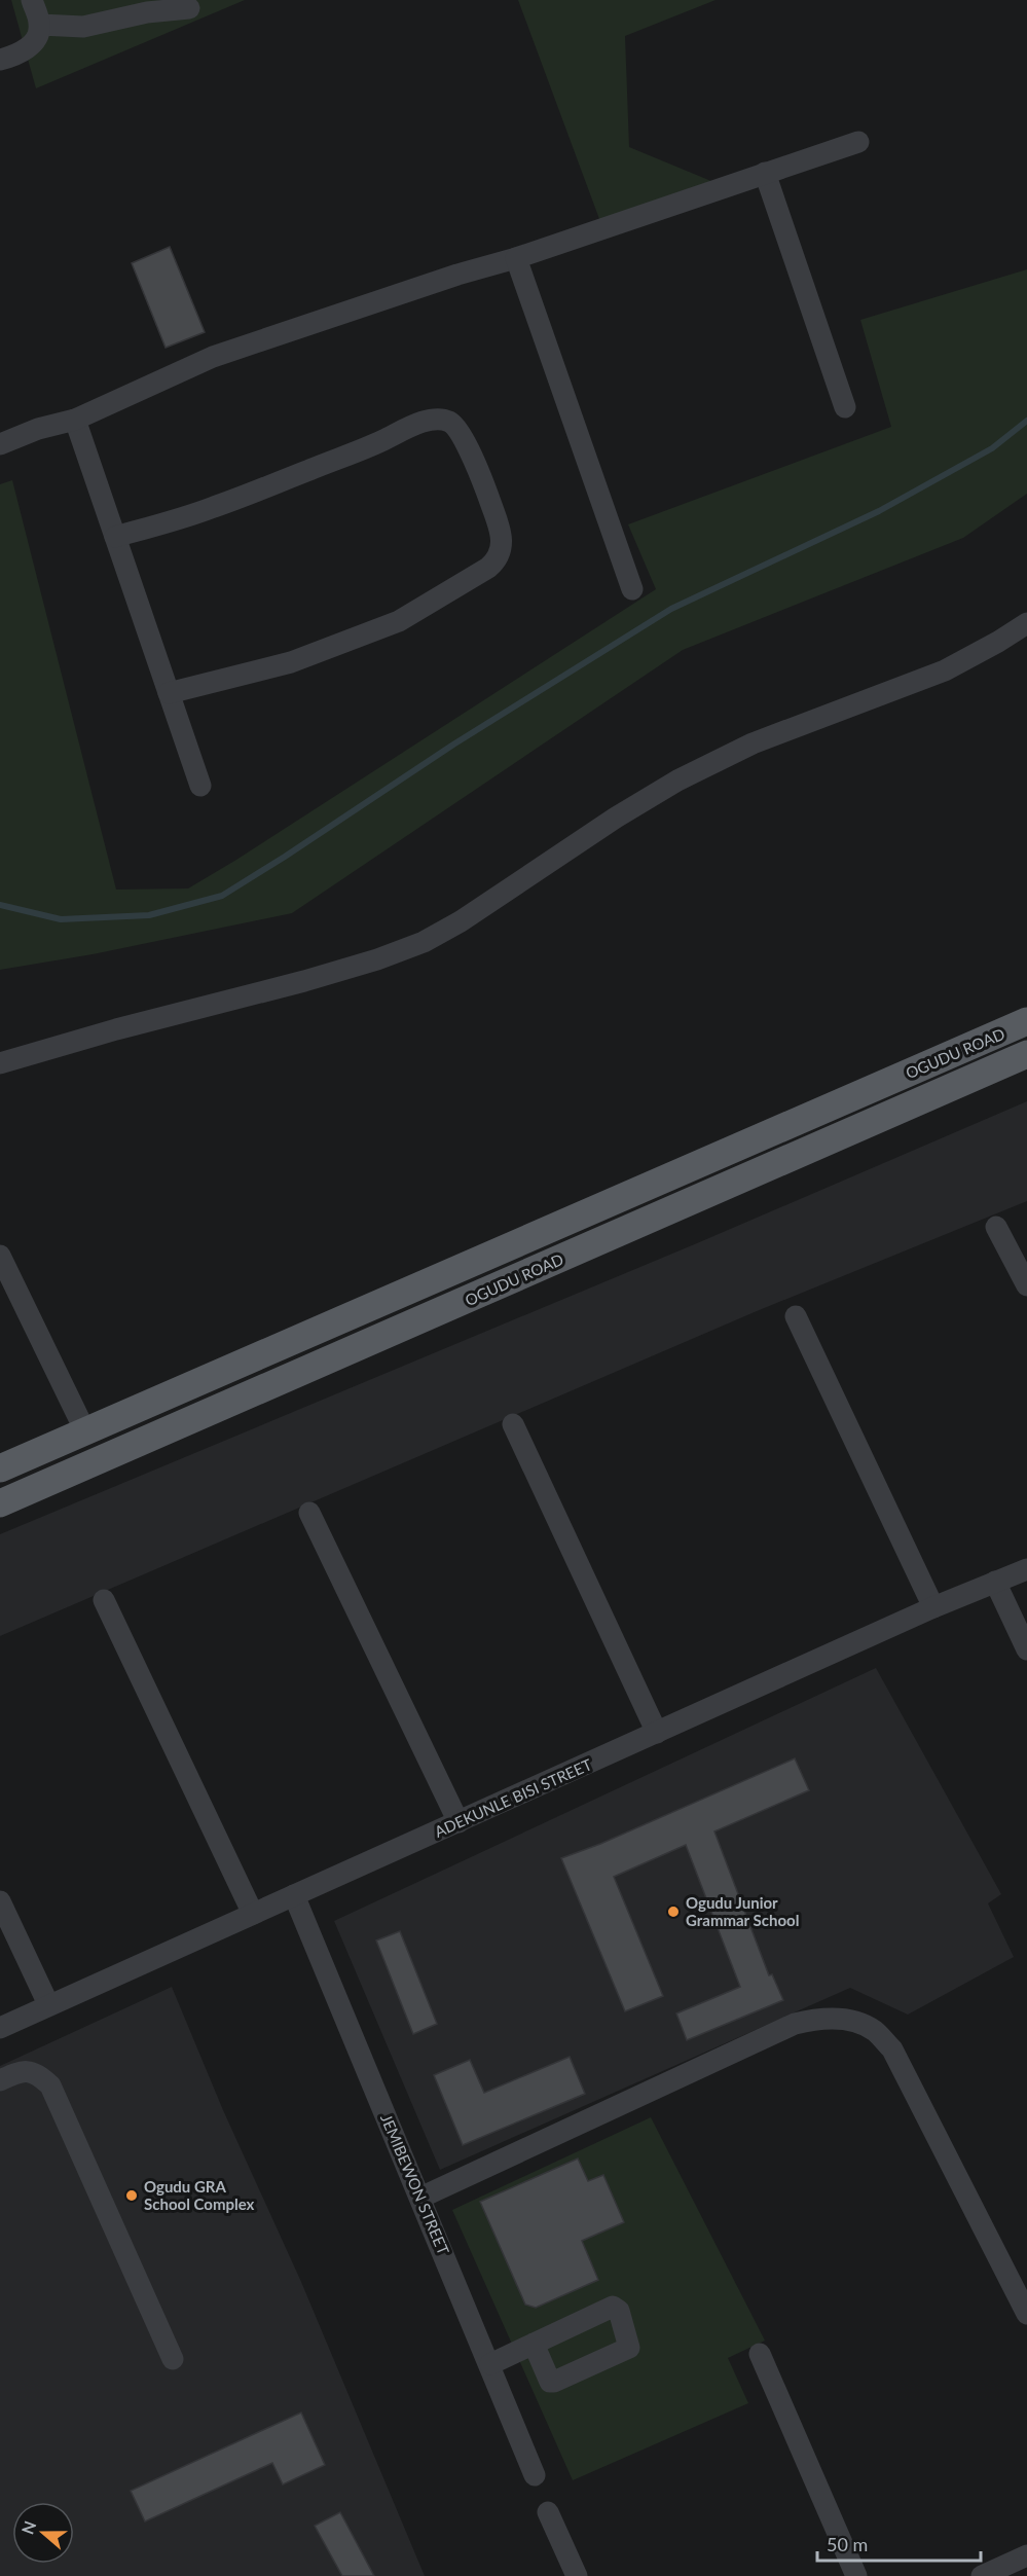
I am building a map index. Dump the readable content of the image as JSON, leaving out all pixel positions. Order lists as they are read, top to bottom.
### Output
{
  "streets": {
    "main road": ["OGUDU ROAD"],
    "street": ["ADEKUNLE BISI STREET", "JEMIBEWON STREET"]
  },
  "crossings": [
    ["ADEKUNLE BISI STREET", "JEMIBEWON STREET"]
  ],
  "places": ["Ogudu Junior Grammar School", "Ogudu GRA School Complex"],
  "scale_bar": "50 m",
  "north": "left"
}
